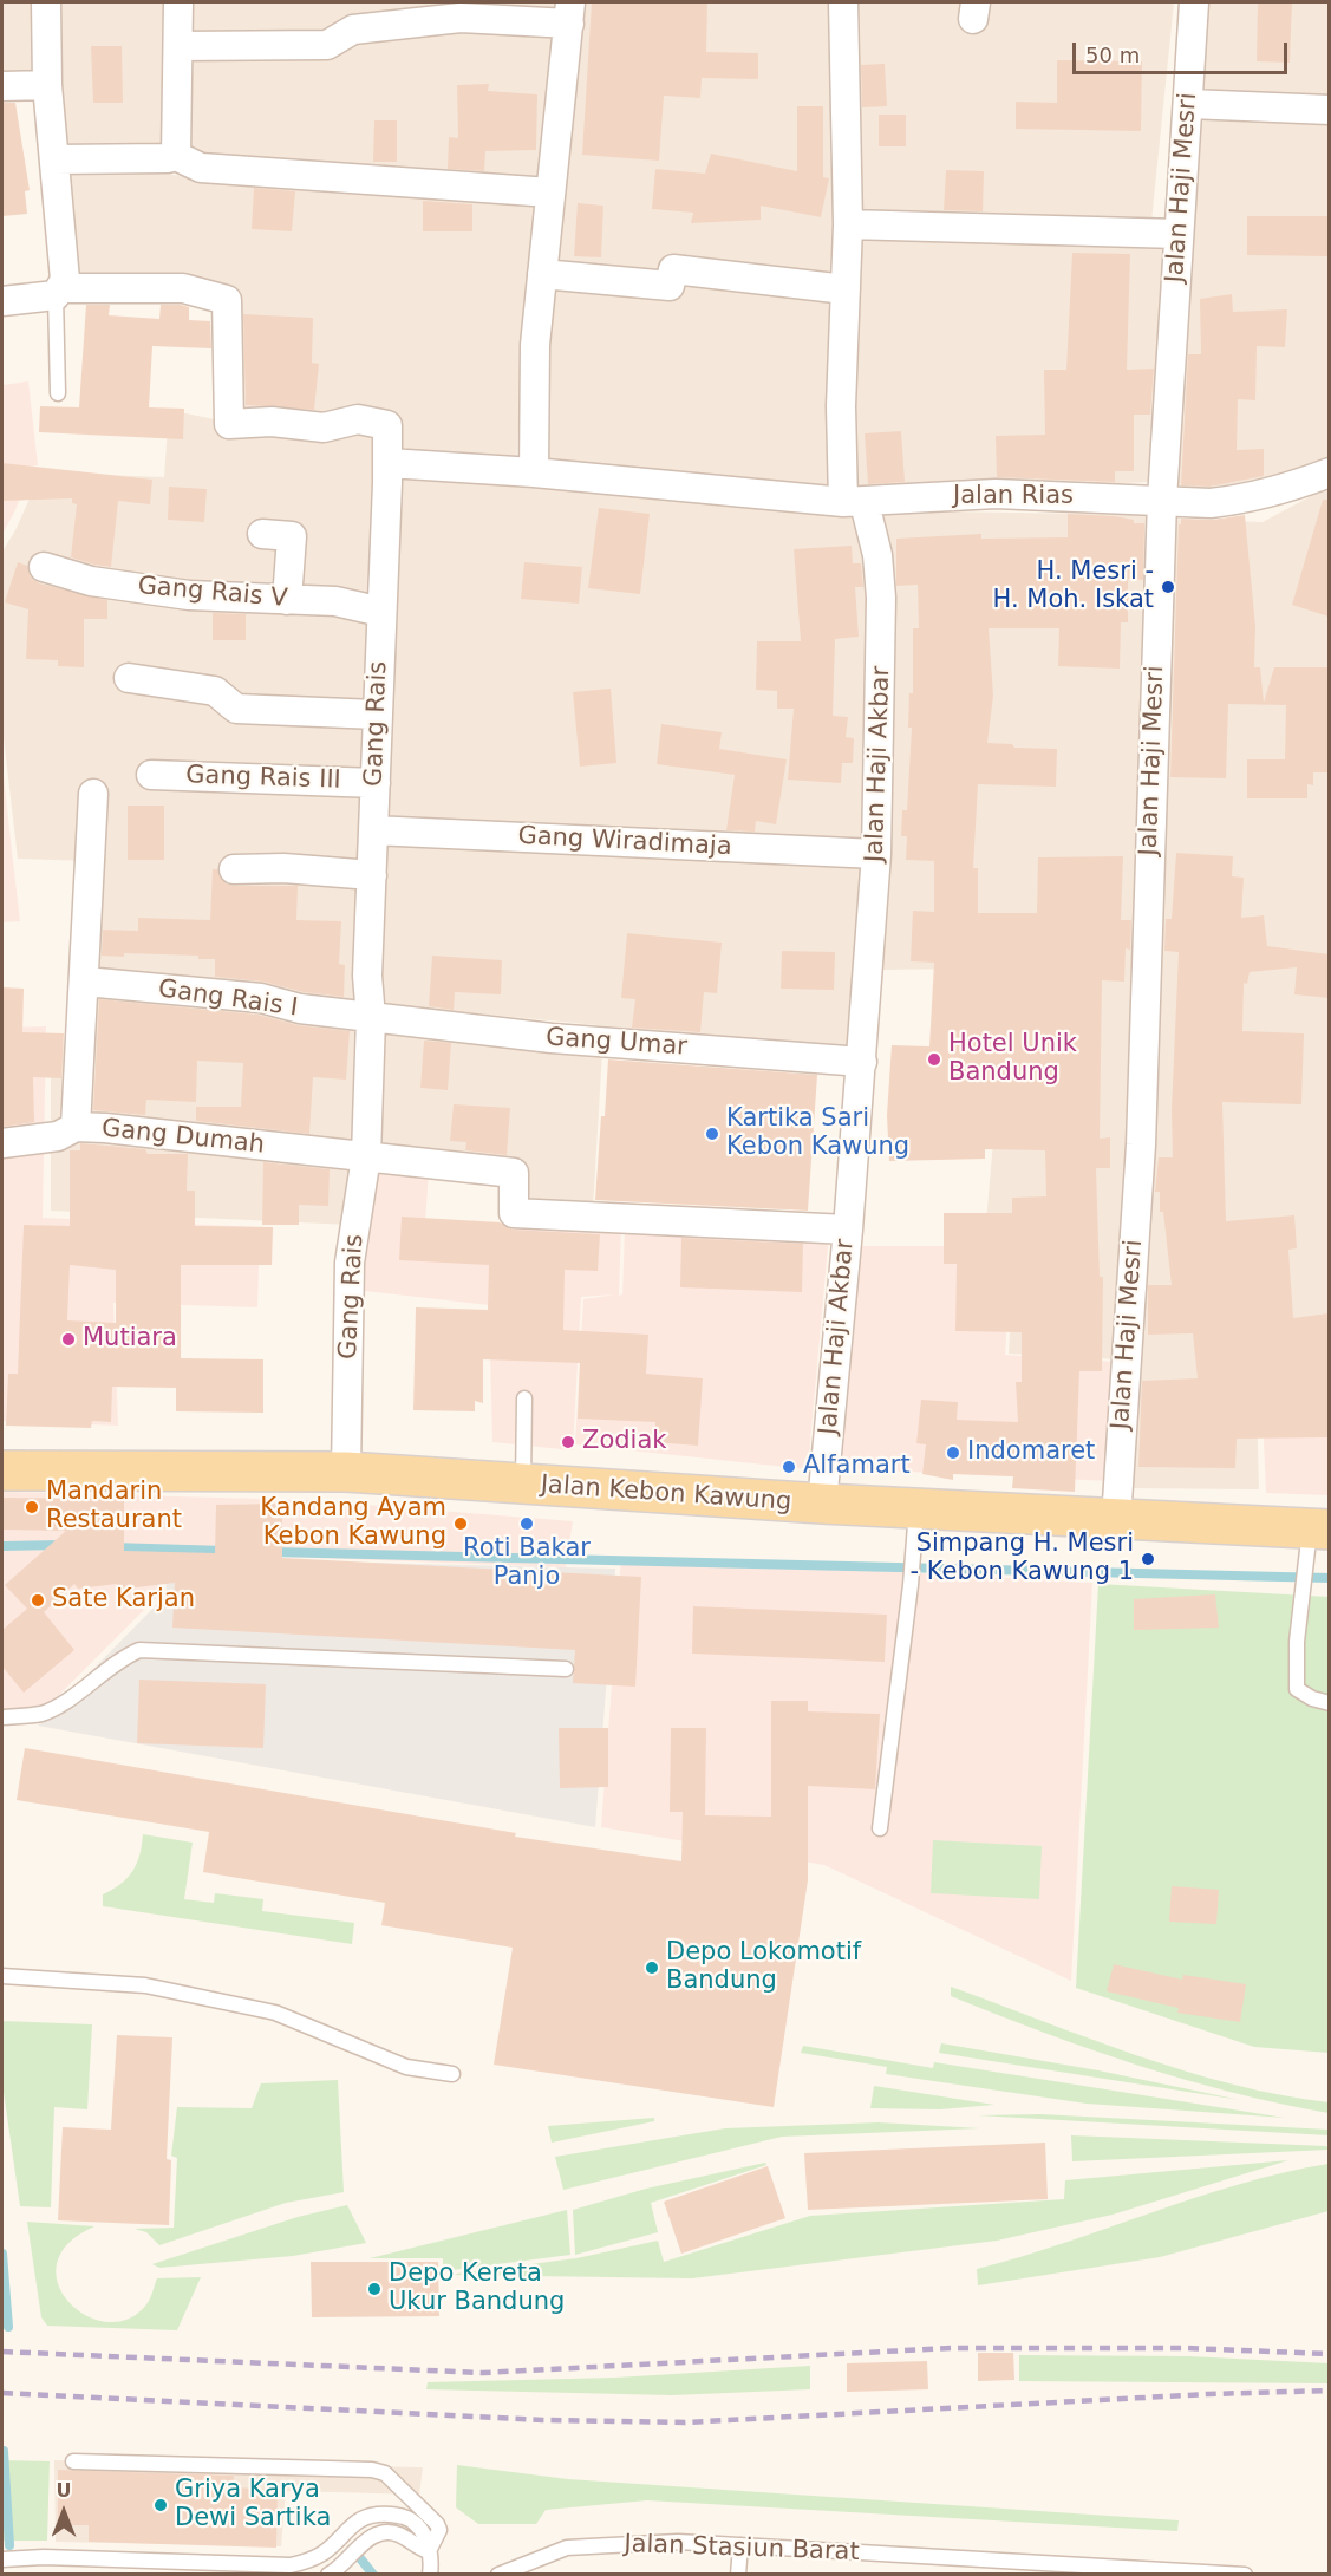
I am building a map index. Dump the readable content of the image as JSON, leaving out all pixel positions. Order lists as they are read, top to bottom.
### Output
{
  "streets": {
    "main road": ["Jalan Kebon Kawung"],
    "street": [
      "Jalan Haji Mesri",
      "Jalan Rias",
      "Gang Rais V",
      "Gang Rais",
      "Jalan Haji Akbar",
      "Gang Rais III",
      "Gang Wiradimaja",
      "Gang Rais I",
      "Gang Umar",
      "Gang Dumah"
    ],
    "lane": ["Jalan Stasiun Barat"]
  },
  "crossings": [
    ["Jalan Haji Mesri", "Jalan Rias"],
    ["Jalan Haji Mesri", "Jalan Kebon Kawung"],
    ["Jalan Rias", "Jalan Haji Akbar"],
    ["Gang Rais V", "Gang Rais"],
    ["Gang Rais", "Gang Rais III"],
    ["Gang Rais", "Gang Wiradimaja"],
    ["Gang Rais", "Gang Rais I"],
    ["Gang Rais", "Gang Umar"],
    ["Gang Rais", "Gang Dumah"],
    ["Gang Rais", "Jalan Kebon Kawung"],
    ["Jalan Haji Akbar", "Gang Wiradimaja"],
    ["Jalan Haji Akbar", "Gang Umar"],
    ["Jalan Haji Akbar", "Gang Dumah"],
    ["Jalan Haji Akbar", "Jalan Kebon Kawung"],
    ["Gang Rais I", "Gang Umar"]
  ],
  "places": [
    "H. Mesri - H. Moh. Iskat",
    "Hotel Unik Bandung",
    "Kartika Sari Kebon Kawung",
    "Mutiara",
    "Zodiak",
    "Indomaret",
    "Alfamart",
    "Mandarin Restaurant",
    "Kandang Ayam Kebon Kawung",
    "Roti Bakar Panjo",
    "Simpang H. Mesri - Kebon Kawung 1",
    "Sate Karjan",
    "Depo Lokomotif Bandung",
    "Depo Kereta Ukur Bandung",
    "Griya Karya Dewi Sartika"
  ],
  "scale_bar": "50 m",
  "north": "top"
}
